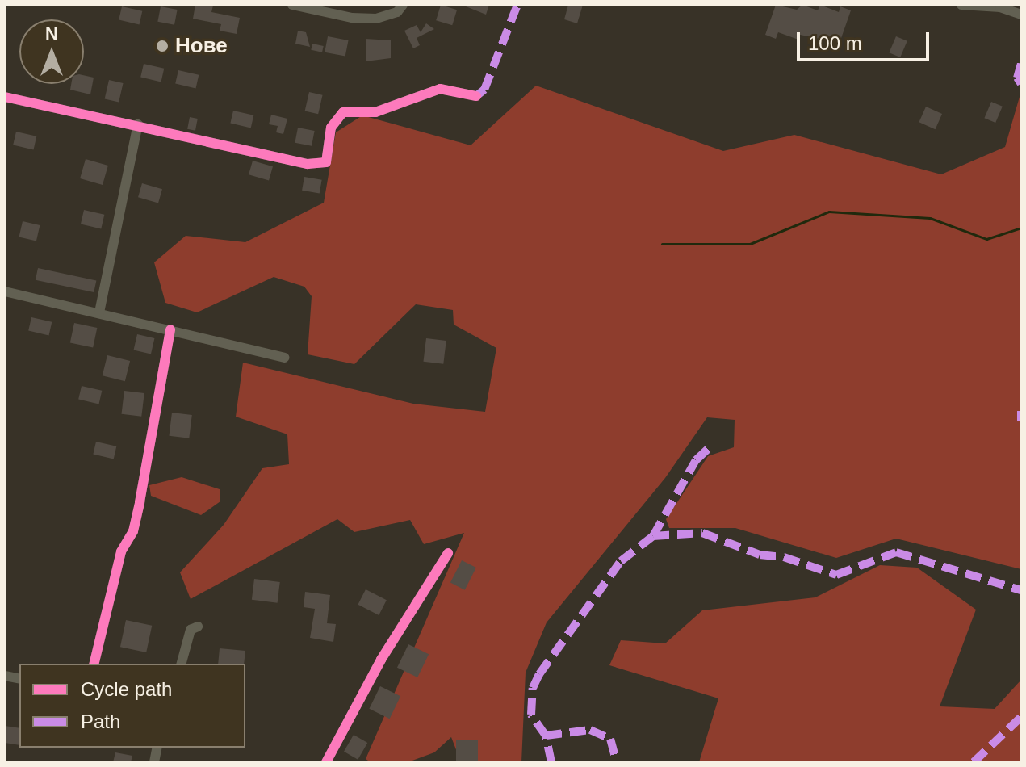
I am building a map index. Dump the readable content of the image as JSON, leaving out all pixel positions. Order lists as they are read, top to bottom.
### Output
{
  "places": ["Нове"],
  "legend": ["Cycle path", "Path"],
  "scale_bar": "100 m",
  "north": "top"
}
